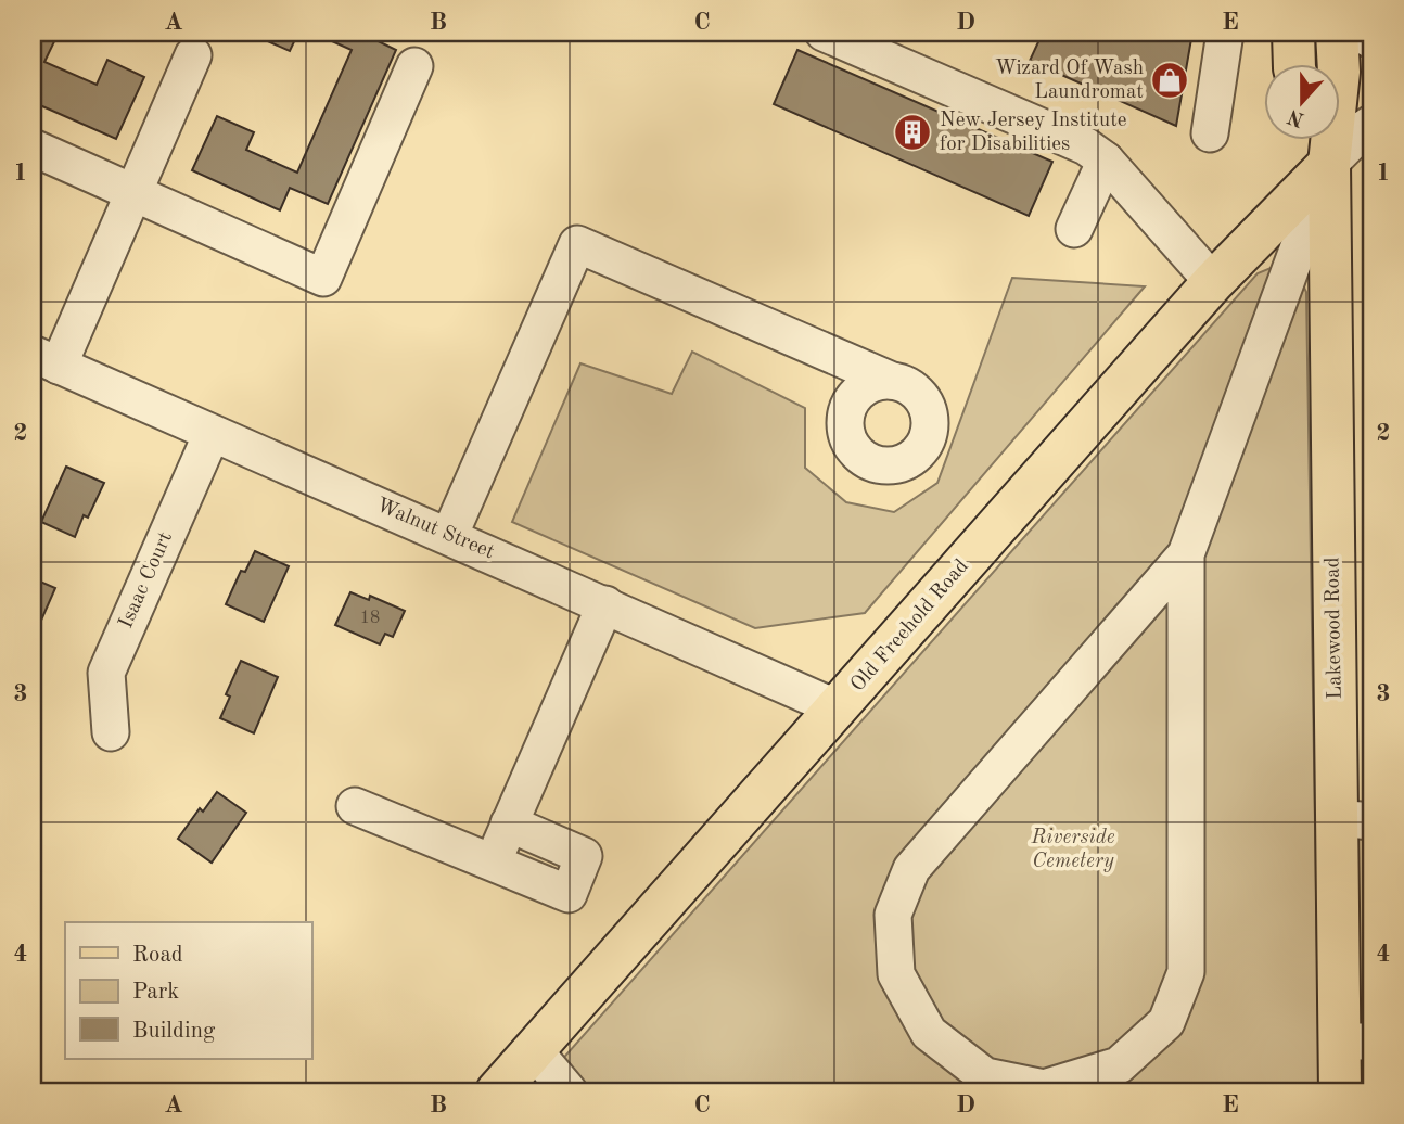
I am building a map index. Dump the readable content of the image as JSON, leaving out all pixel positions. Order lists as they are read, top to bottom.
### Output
{
  "streets": {
    "main road": ["Old Freehold Road", "Lakewood Road"],
    "street": ["Walnut Street", "Isaac Court"]
  },
  "crossings": [
    ["Walnut Street", "Isaac Court"],
    ["Walnut Street", "Old Freehold Road"],
    ["Old Freehold Road", "Lakewood Road"]
  ],
  "parks": ["Riverside Cemetery"],
  "places": {
    "shop": ["Wizard Of Wash Laundromat"],
    "building": ["New Jersey Institute for Disabilities"]
  },
  "house_numbers": ["18"],
  "legend": ["Road", "Park", "Building"],
  "north": "bottom",
  "grid": {
    "columns": [
      "A",
      "B",
      "C",
      "D",
      "E"
    ],
    "rows": [
      "1",
      "2",
      "3",
      "4"
    ]
  }
}
